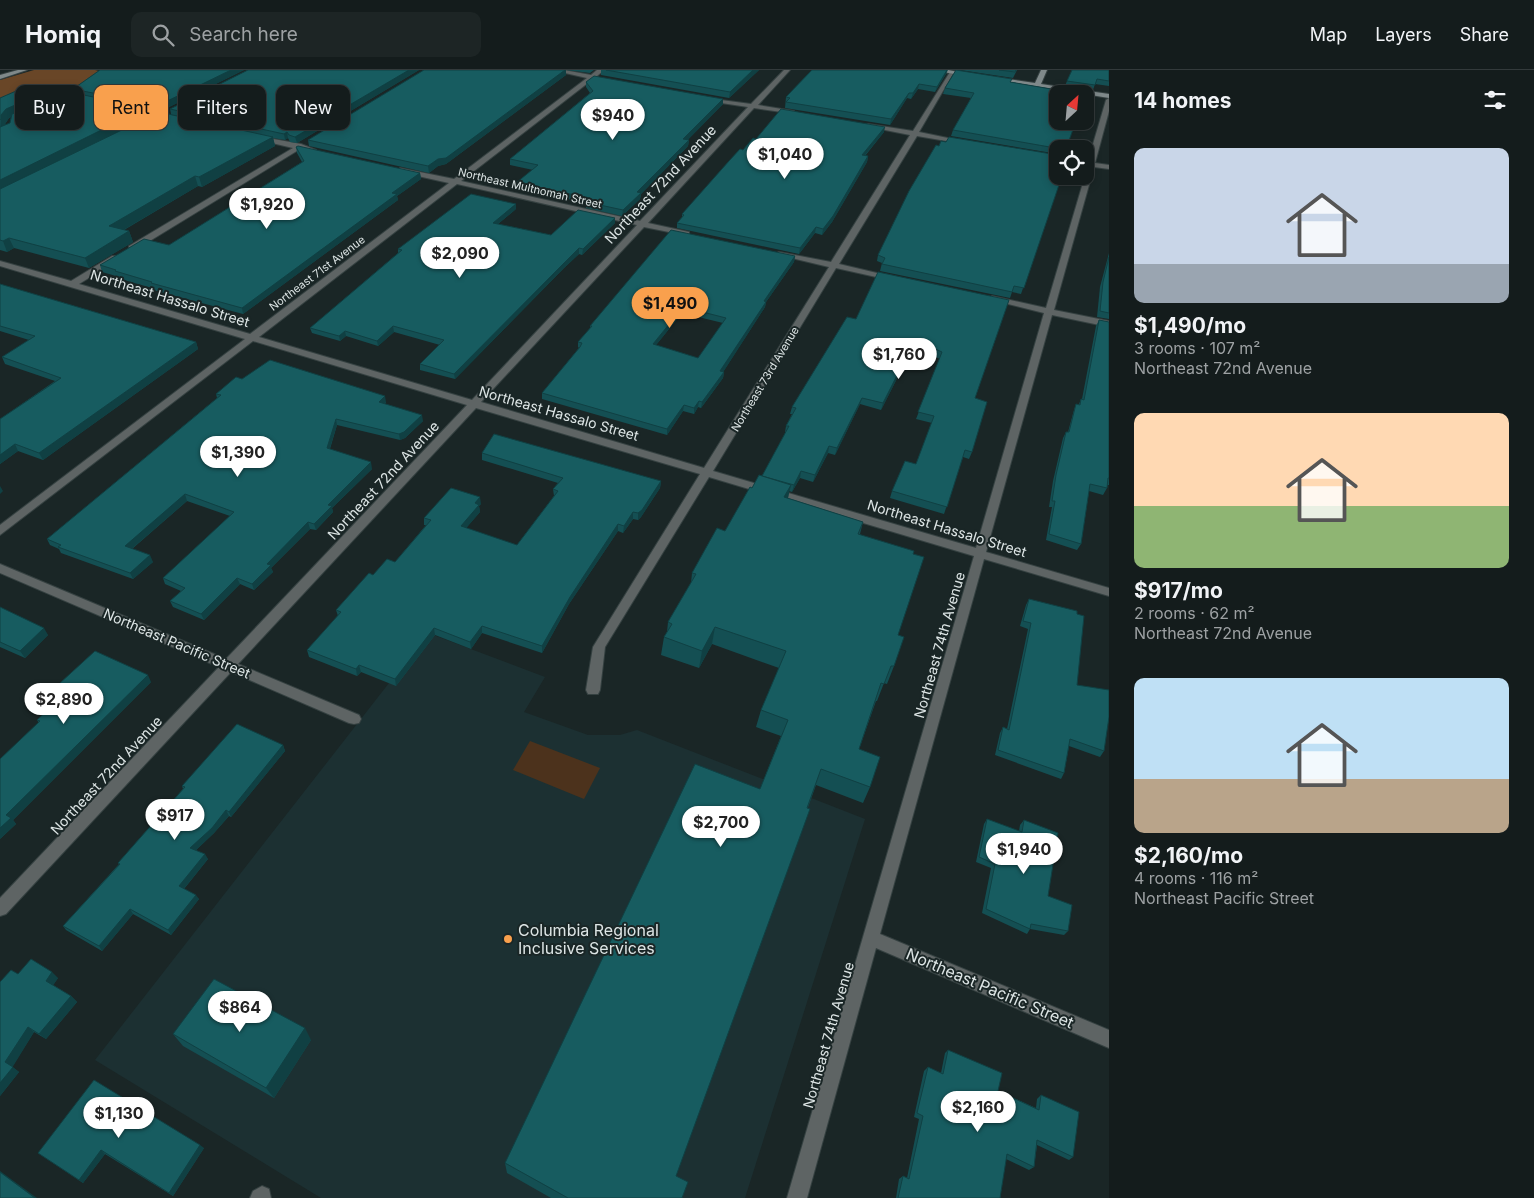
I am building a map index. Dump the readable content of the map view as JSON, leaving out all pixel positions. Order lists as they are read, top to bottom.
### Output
{
  "streets": {
    "street": [
      "Northeast 72nd Avenue",
      "Northeast Multnomah Street",
      "Northeast 71st Avenue",
      "Northeast Hassalo Street",
      "Northeast 73rd Avenue",
      "Northeast Pacific Street",
      "Northeast 74th Avenue"
    ]
  },
  "crossings": [
    ["Northeast 72nd Avenue", "Northeast Multnomah Street"],
    ["Northeast 72nd Avenue", "Northeast Hassalo Street"],
    ["Northeast 72nd Avenue", "Northeast Pacific Street"],
    ["Northeast Multnomah Street", "Northeast 71st Avenue"],
    ["Northeast 71st Avenue", "Northeast Hassalo Street"],
    ["Northeast Hassalo Street", "Northeast 73rd Avenue"],
    ["Northeast Hassalo Street", "Northeast 74th Avenue"],
    ["Northeast Pacific Street", "Northeast 74th Avenue"]
  ],
  "places": ["Columbia Regional Inclusive Services"],
  "north": "top right",
  "page": {
    "header": "Homiq",
    "search": "Search here",
    "nav": ["Map", "Layers", "Share"],
    "heading": "14 homes",
    "chip": [
      "Buy",
      "Rent",
      "Filters",
      "New"
    ],
    "price": [
      "$940",
      "$1,040",
      "$1,920",
      "$2,090",
      "$1,490",
      "$1,760",
      "$1,390",
      "$2,890",
      "$917",
      "$2,700",
      "$1,940",
      "$864",
      "$2,160",
      "$1,130"
    ],
    "list": [
      {
        "name": "$1,490/mo",
        "note": "3 rooms · 107 m² · Northeast 72nd Avenue"
      },
      {
        "name": "$917/mo",
        "note": "2 rooms · 62 m² · Northeast 72nd Avenue"
      },
      {
        "name": "$2,160/mo",
        "note": "4 rooms · 116 m² · Northeast Pacific Street"
      }
    ]
  }
}
